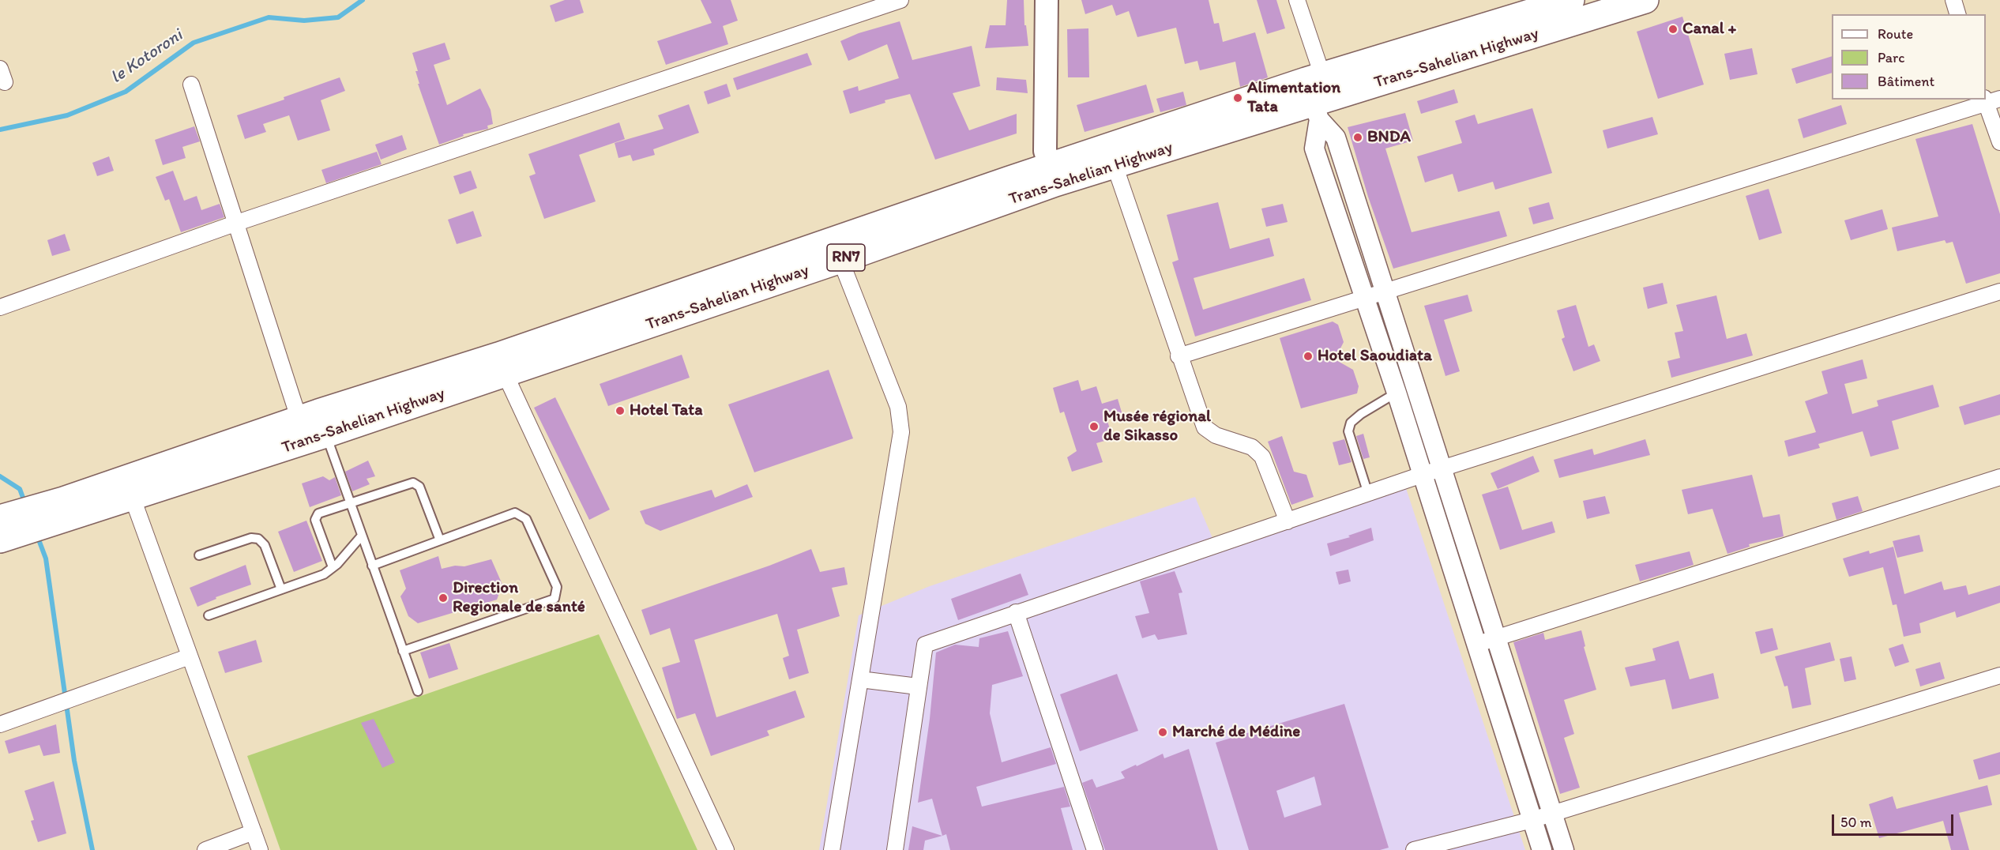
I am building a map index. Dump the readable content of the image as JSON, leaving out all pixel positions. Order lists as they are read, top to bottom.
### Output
{
  "streets": {
    "highway": ["Trans-Sahelian Highway", "RN7"]
  },
  "water": ["le Kotoroni"],
  "places": [
    "Canal +",
    "Alimentation Tata",
    "BNDA",
    "Hotel Saoudiata",
    "Hotel Tata",
    "Musée régional de Sikasso",
    "Direction Regionale de santé",
    "Marché de Médine"
  ],
  "legend": ["Route", "Parc", "Bâtiment"],
  "scale_bar": "50 m"
}
